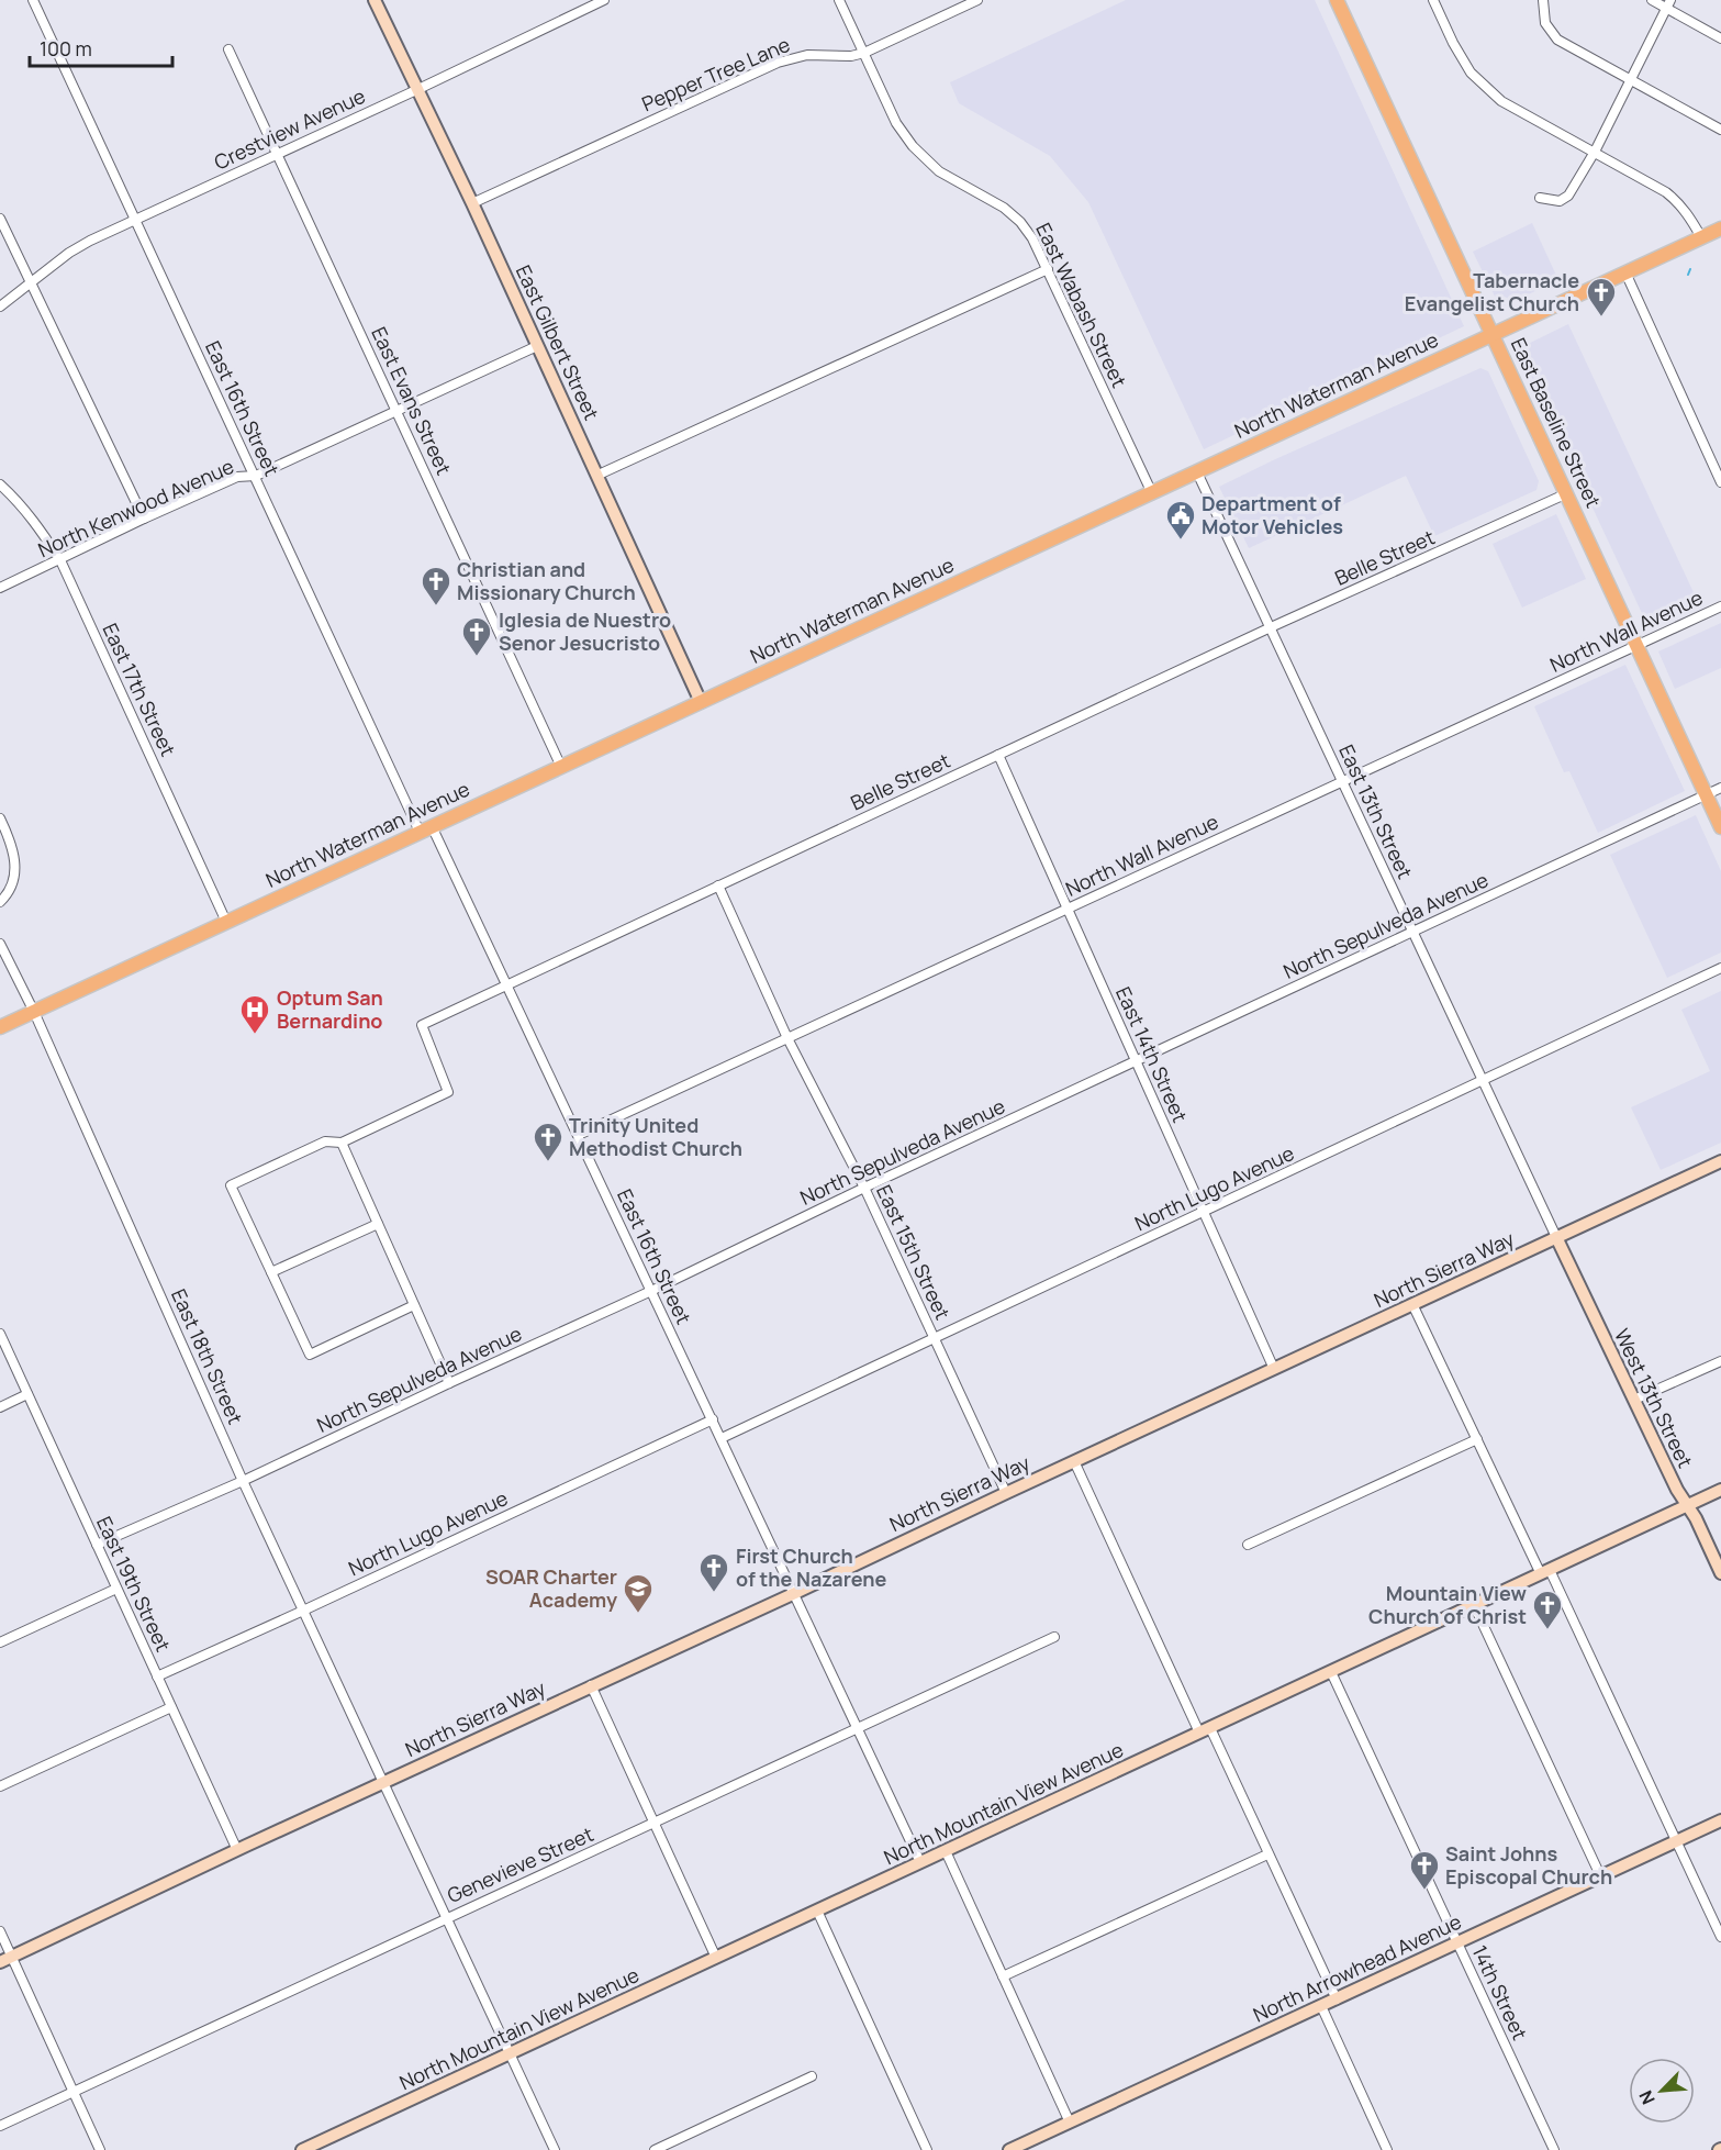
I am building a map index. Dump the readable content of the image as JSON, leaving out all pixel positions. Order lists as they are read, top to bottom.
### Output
{
  "streets": {
    "main road": ["North Waterman Avenue", "East Baseline Street"],
    "street": [
      "Pepper Tree Lane",
      "Crestview Avenue",
      "East Wabash Street",
      "East Gilbert Street",
      "East Evans Street",
      "East 16th Street",
      "North Kenwood Avenue",
      "Belle Street",
      "North Wall Avenue",
      "East 17th Street",
      "East 13th Street",
      "North Sepulveda Avenue",
      "East 14th Street",
      "North Lugo Avenue",
      "East 15th Street",
      "North Sierra Way",
      "East 18th Street",
      "West 13th Street",
      "East 19th Street",
      "North Mountain View Avenue",
      "Genevieve Street",
      "North Arrowhead Avenue",
      "14th Street"
    ]
  },
  "crossings": [
    ["Pepper Tree Lane", "East Wabash Street"],
    ["Pepper Tree Lane", "East Gilbert Street"],
    ["Crestview Avenue", "East Gilbert Street"],
    ["Crestview Avenue", "East Evans Street"],
    ["Crestview Avenue", "East 16th Street"],
    ["East Wabash Street", "North Waterman Avenue"],
    ["East Gilbert Street", "North Waterman Avenue"],
    ["East Gilbert Street", "North Kenwood Avenue"],
    ["North Waterman Avenue", "East Evans Street"],
    ["North Waterman Avenue", "East 16th Street"],
    ["North Waterman Avenue", "East Baseline Street"],
    ["North Waterman Avenue", "East 17th Street"],
    ["North Waterman Avenue", "East 13th Street"],
    ["North Waterman Avenue", "East 18th Street"],
    ["East Evans Street", "North Kenwood Avenue"],
    ["East 16th Street", "North Kenwood Avenue"],
    ["East 16th Street", "Belle Street"],
    ["East 16th Street", "North Wall Avenue"],
    ["East 16th Street", "North Sepulveda Avenue"],
    ["East 16th Street", "North Lugo Avenue"],
    ["East 16th Street", "North Sierra Way"],
    ["East 16th Street", "North Mountain View Avenue"],
    ["East 16th Street", "Genevieve Street"],
    ["East Baseline Street", "Belle Street"],
    ["East Baseline Street", "North Wall Avenue"],
    ["East Baseline Street", "North Sepulveda Avenue"],
    ["North Kenwood Avenue", "East 17th Street"],
    ["Belle Street", "East 13th Street"],
    ["Belle Street", "East 14th Street"],
    ["Belle Street", "East 15th Street"],
    ["North Wall Avenue", "East 13th Street"],
    ["North Wall Avenue", "East 14th Street"],
    ["North Wall Avenue", "East 15th Street"],
    ["East 13th Street", "North Sepulveda Avenue"],
    ["East 13th Street", "North Lugo Avenue"],
    ["East 13th Street", "North Sierra Way"],
    ["East 13th Street", "West 13th Street"],
    ["North Sepulveda Avenue", "East 14th Street"],
    ["North Sepulveda Avenue", "East 15th Street"],
    ["North Sepulveda Avenue", "East 18th Street"],
    ["North Sepulveda Avenue", "East 19th Street"],
    ["East 14th Street", "North Lugo Avenue"],
    ["East 14th Street", "North Sierra Way"],
    ["North Lugo Avenue", "East 15th Street"],
    ["North Lugo Avenue", "East 18th Street"],
    ["North Lugo Avenue", "East 19th Street"],
    ["East 15th Street", "North Sierra Way"],
    ["North Sierra Way", "East 18th Street"],
    ["North Sierra Way", "West 13th Street"],
    ["North Sierra Way", "East 19th Street"],
    ["East 18th Street", "North Mountain View Avenue"],
    ["East 18th Street", "Genevieve Street"],
    ["West 13th Street", "North Mountain View Avenue"],
    ["North Mountain View Avenue", "14th Street"],
    ["North Arrowhead Avenue", "14th Street"]
  ],
  "places": {
    "church": [
      "Tabernacle Evangelist Church",
      "Christian and Missionary Church",
      "Iglesia de Nuestro Senor Jesucristo",
      "Trinity United Methodist Church",
      "First Church of the Nazarene",
      "Mountain View Church of Christ",
      "Saint Johns Episcopal Church"
    ],
    "public building": ["Department of Motor Vehicles"],
    "hospital": ["Optum San Bernardino"],
    "school or university": ["SOAR Charter Academy"]
  },
  "scale_bar": "100 m",
  "north": "bottom left"
}
